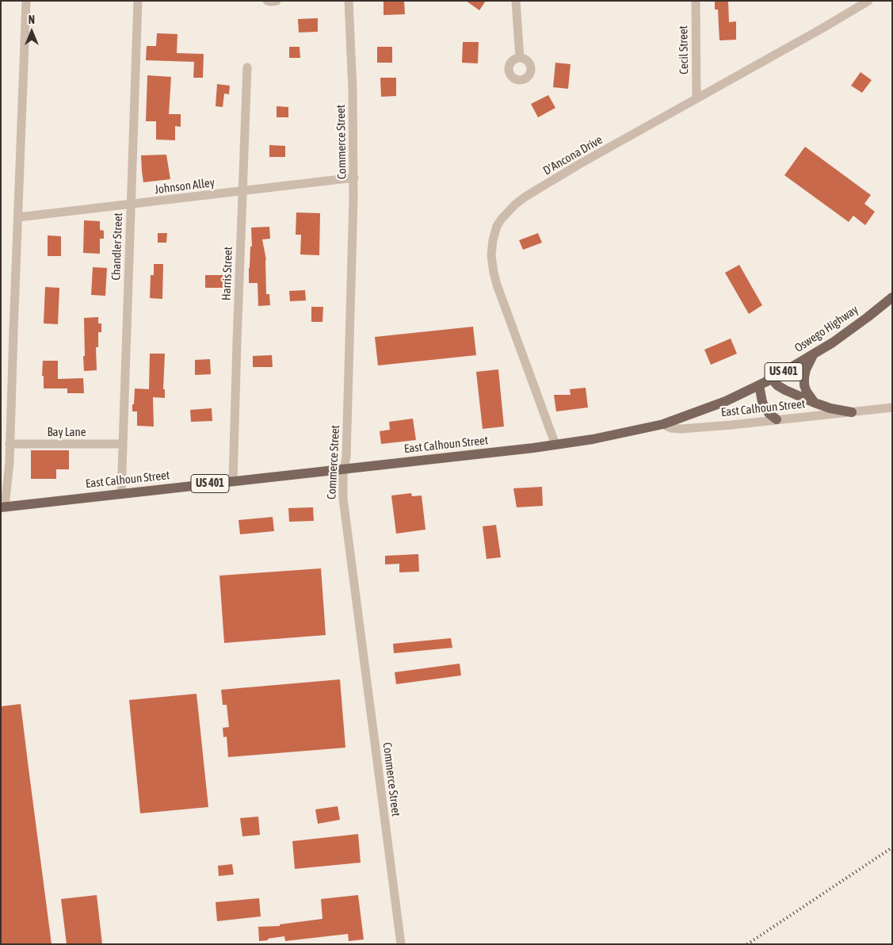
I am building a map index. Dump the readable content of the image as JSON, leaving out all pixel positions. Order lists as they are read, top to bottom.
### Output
{
  "streets": {
    "main road": ["Oswego Highway", "US 401", "East Calhoun Street"],
    "street": [
      "Cecil Street",
      "Commerce Street",
      "D'Ancona Drive",
      "Johnson Alley",
      "Chandler Street",
      "Harris Street",
      "Bay Lane"
    ]
  },
  "crossings": [
    ["Cecil Street", "D'Ancona Drive"],
    ["Commerce Street", "Johnson Alley"],
    ["Commerce Street", "East Calhoun Street"],
    ["D'Ancona Drive", "East Calhoun Street"],
    ["Johnson Alley", "Chandler Street"],
    ["Johnson Alley", "Harris Street"],
    ["Chandler Street", "East Calhoun Street"],
    ["Chandler Street", "Bay Lane"],
    ["Harris Street", "East Calhoun Street"],
    ["Oswego Highway", "East Calhoun Street"]
  ],
  "north": "top"
}
